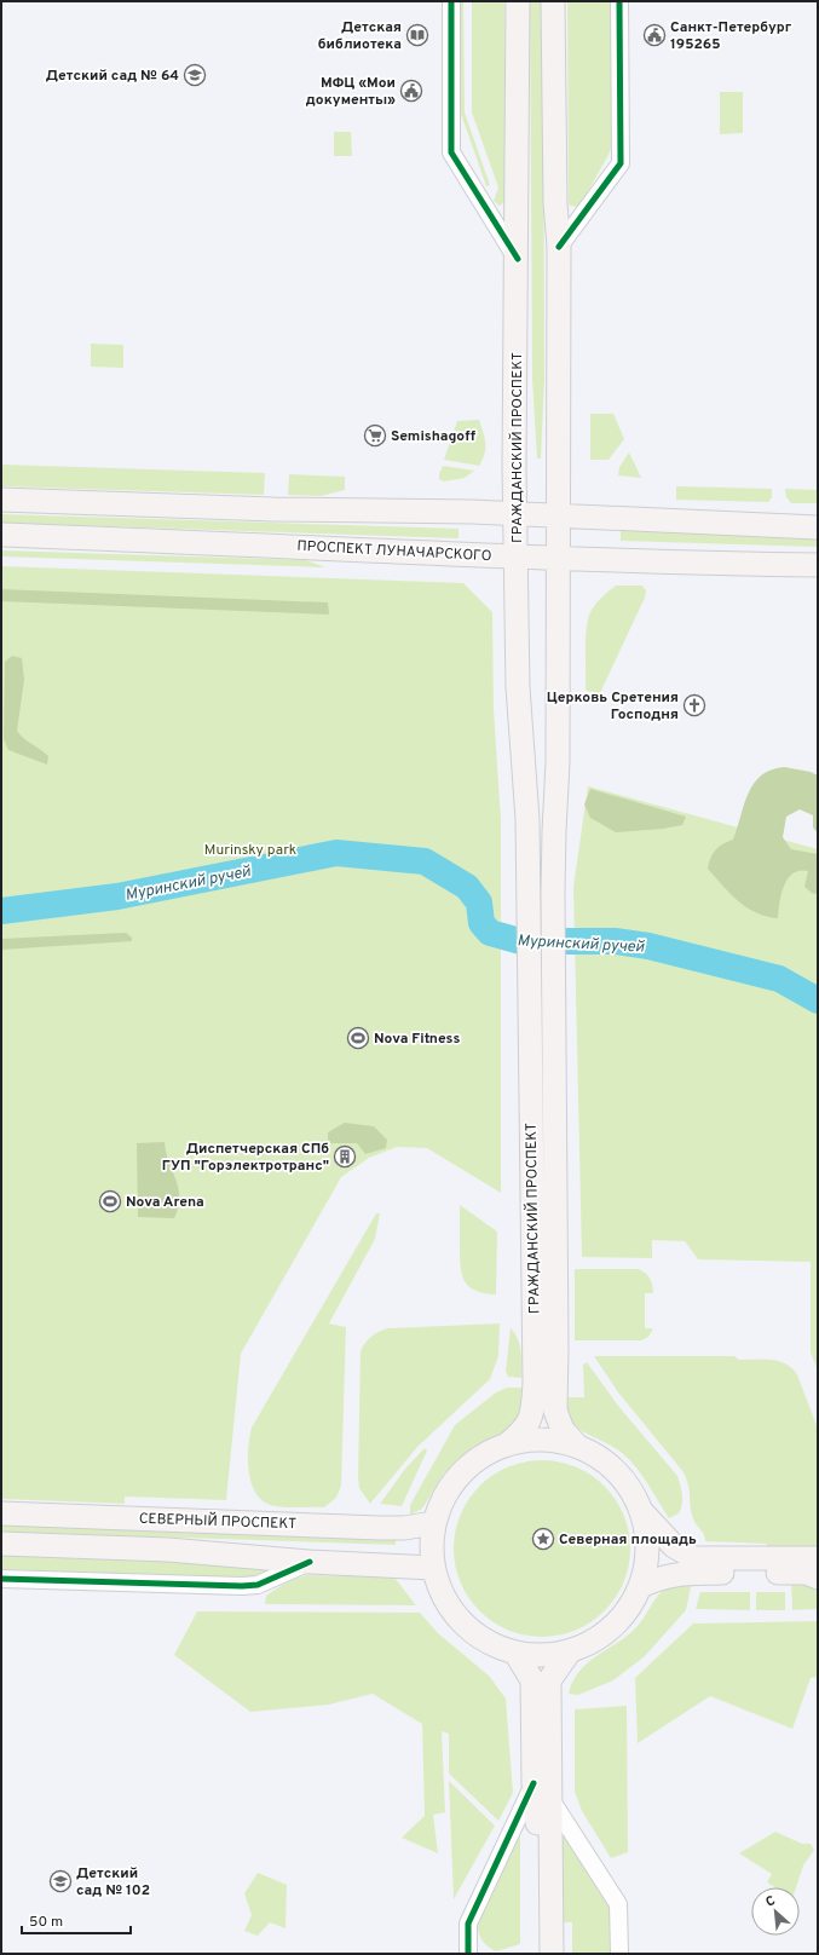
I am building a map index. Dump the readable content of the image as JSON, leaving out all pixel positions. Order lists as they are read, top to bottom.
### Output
{
  "streets": {
    "main road": ["ГРАЖДАНСКИЙ ПРОСПЕКТ", "ПРОСПЕКТ ЛУНАЧАРСКОГО", "СЕВЕРНЫЙ ПРОСПЕКТ"]
  },
  "crossings": [
    ["ГРАЖДАНСКИЙ ПРОСПЕКТ", "ПРОСПЕКТ ЛУНАЧАРСКОГО"]
  ],
  "water": ["Муринский ручей"],
  "parks": ["Murinsky park"],
  "places": {
    "library": ["Детская библиотека"],
    "public building": ["Санкт-Петербург 195265", "МФЦ «Мои документы»"],
    "school or university": ["Детский сад № 64", "Детский сад № 102"],
    "supermarket": ["Semishagoff"],
    "church": ["Церковь Сретения Господня"],
    "sports": ["Nova Fitness", "Nova Arena"],
    "building": ["Диспетчерская СПб ГУП \"Горэлектротранс\""],
    "place": ["Северная площадь"]
  },
  "scale_bar": "50 m",
  "north": "top left"
}
